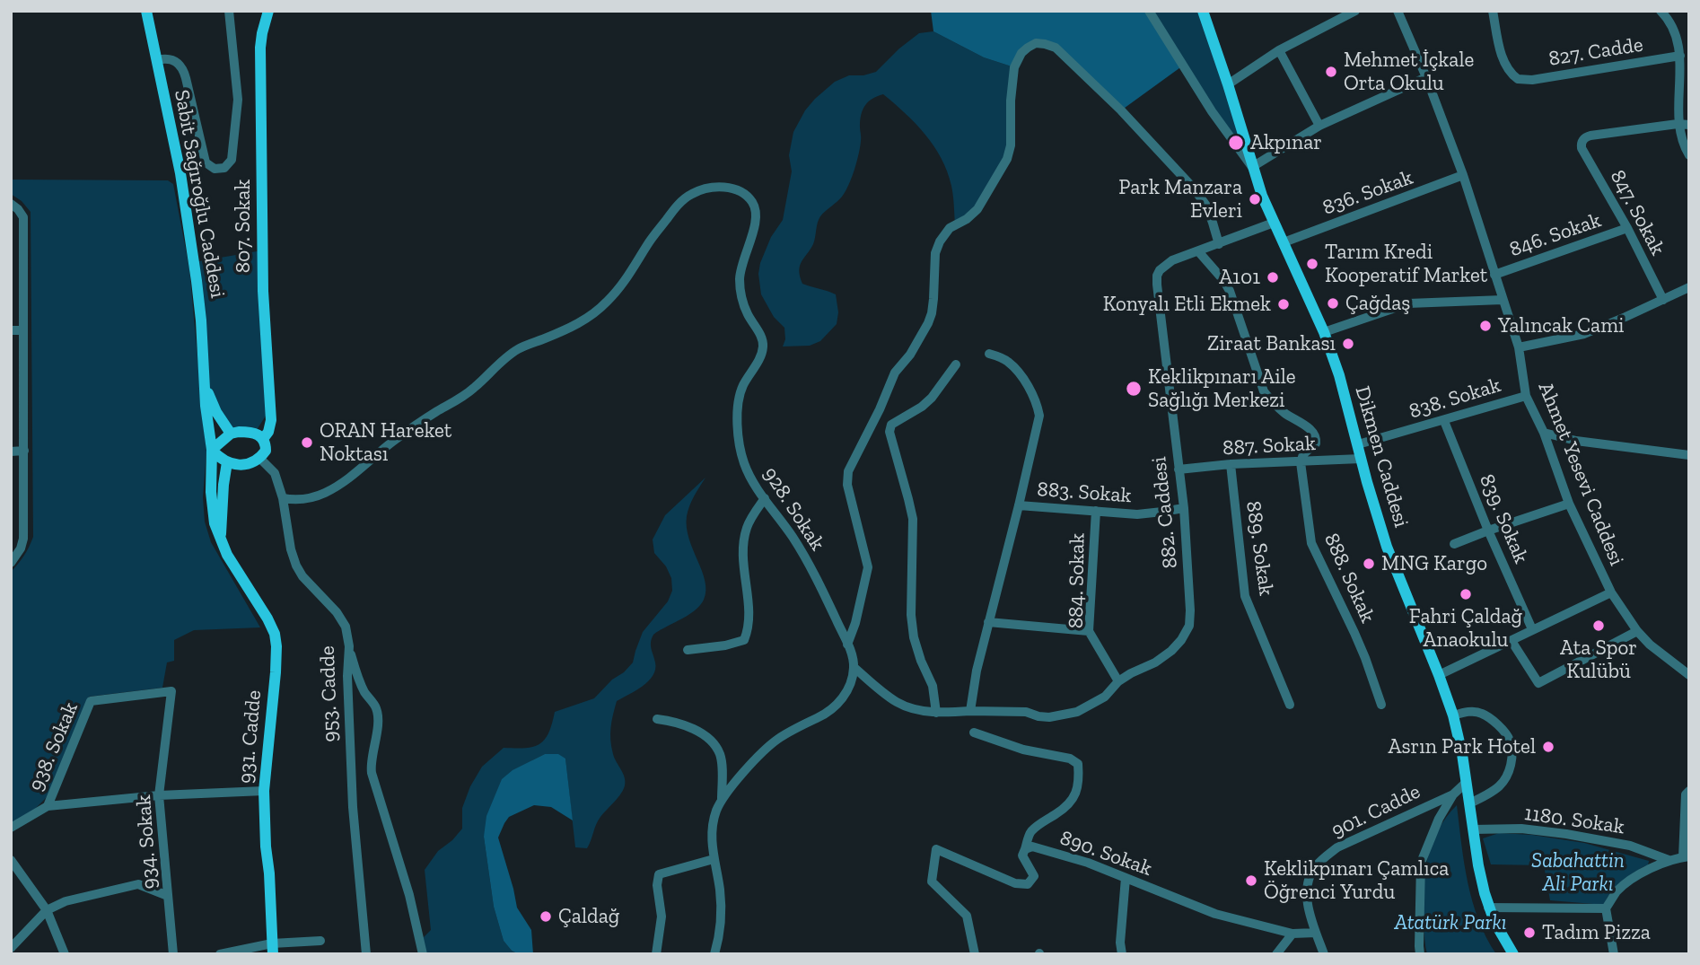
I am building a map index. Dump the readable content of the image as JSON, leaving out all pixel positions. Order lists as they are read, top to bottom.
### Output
{
  "streets": {
    "main road": [
      "Sabit Sağıroğlu Caddesi",
      "807. Sokak",
      "Dikmen Caddesi",
      "931. Cadde"
    ],
    "street": [
      "827. Cadde",
      "836. Sokak",
      "847. Sokak",
      "846. Sokak",
      "838. Sokak",
      "887. Sokak",
      "Ahmet Yesevi Caddesi",
      "883. Sokak",
      "928. Sokak",
      "882. Caddesi",
      "839. Sokak",
      "889. Sokak",
      "888. Sokak",
      "884. Sokak",
      "953. Cadde",
      "938. Sokak",
      "901. Cadde",
      "1180. Sokak",
      "934. Sokak",
      "890. Sokak"
    ]
  },
  "crossings": [
    ["836. Sokak", "Dikmen Caddesi"],
    ["836. Sokak", "Ahmet Yesevi Caddesi"],
    ["Sabit Sağıroğlu Caddesi", "807. Sokak"],
    ["Sabit Sağıroğlu Caddesi", "953. Cadde"],
    ["Sabit Sağıroğlu Caddesi", "931. Cadde"],
    ["847. Sokak", "846. Sokak"],
    ["807. Sokak", "953. Cadde"],
    ["807. Sokak", "931. Cadde"],
    ["846. Sokak", "Ahmet Yesevi Caddesi"],
    ["838. Sokak", "Dikmen Caddesi"],
    ["838. Sokak", "Ahmet Yesevi Caddesi"],
    ["838. Sokak", "839. Sokak"],
    ["887. Sokak", "Dikmen Caddesi"],
    ["887. Sokak", "882. Caddesi"],
    ["887. Sokak", "889. Sokak"],
    ["887. Sokak", "888. Sokak"],
    ["Dikmen Caddesi", "882. Caddesi"],
    ["Dikmen Caddesi", "901. Cadde"],
    ["Dikmen Caddesi", "1180. Sokak"],
    ["883. Sokak", "882. Caddesi"],
    ["883. Sokak", "884. Sokak"],
    ["928. Sokak", "882. Caddesi"],
    ["928. Sokak", "953. Cadde"],
    ["882. Caddesi", "884. Sokak"],
    ["953. Cadde", "931. Cadde"],
    ["938. Sokak", "934. Sokak"],
    ["901. Cadde", "890. Sokak"]
  ],
  "parks": ["Sabahattin Ali Parkı", "Atatürk Parkı"],
  "places": [
    "Mehmet İçkale Orta Okulu",
    "Akpınar",
    "Park Manzara Evleri",
    "Tarım Kredi Kooperatif Market",
    "A101",
    "Çağdaş",
    "Konyalı Etli Ekmek",
    "Yalıncak Cami",
    "Ziraat Bankası",
    "Keklikpınarı Aile Sağlığı Merkezi",
    "ORAN Hareket Noktası",
    "MNG Kargo",
    "Fahri Çaldağ Anaokulu",
    "Ata Spor Kulübü",
    "Asrın Park Hotel",
    "Keklikpınarı Çamlıca Öğrenci Yurdu",
    "Çaldağ",
    "Tadım Pizza"
  ]
}
